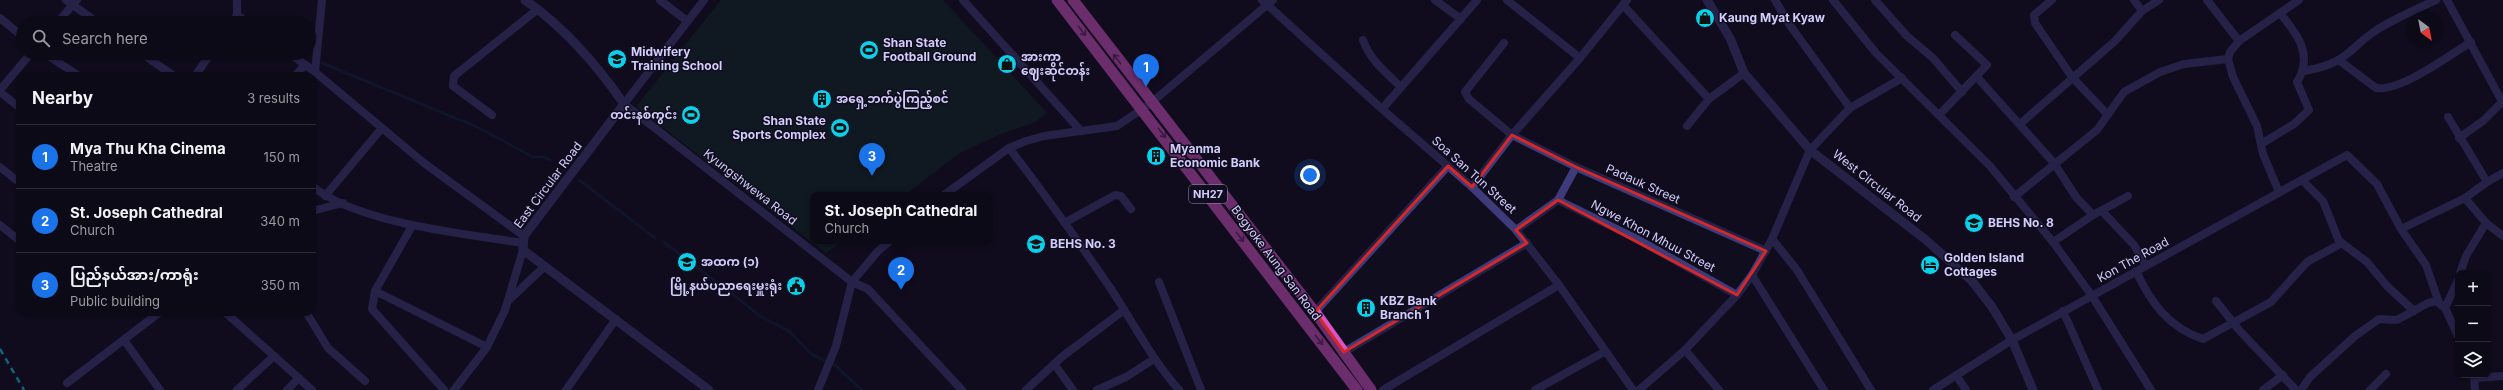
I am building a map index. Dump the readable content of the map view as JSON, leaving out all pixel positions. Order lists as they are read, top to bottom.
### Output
{
  "streets": {
    "highway": ["NH27", "Bogyoke Aung San Road"],
    "street": [
      "Soa San Tun Street",
      "Padauk Street",
      "East Circular Road",
      "West Circular Road",
      "Kyungshwewa Road",
      "Ngwe Khon Mhuu Street",
      "Kon The Road"
    ]
  },
  "crossings": [
    ["East Circular Road", "Kyungshwewa Road"],
    ["West Circular Road", "Kon The Road"]
  ],
  "places": {
    "shop": ["Kaung Myat Kyaw", "အားကာ ဈေးဆိုင်တန်း"],
    "sports": ["Shan State Football Ground", "တင်းနစ်ကွင်း", "Shan State Sports Complex"],
    "school or university": [
      "Midwifery Training School",
      "BEHS No. 8",
      "BEHS No. 3",
      "အထက (၁)"
    ],
    "building": ["အရှေ့ဘက်ပွဲကြည့်စင်", "Myanma Economic Bank", "KBZ Bank Branch 1"],
    "hotel": ["Golden Island Cottages"],
    "public building": ["မြို့နယ်ပညာရေးမှူးရုံး"]
  },
  "north": "bottom right",
  "page": {
    "search": "Search here",
    "pins": ["1", "3", "2"],
    "heading": ["Nearby", "3 results"],
    "list": [
      {
        "mark": "1",
        "name": "Mya Thu Kha Cinema",
        "note": "Theatre",
        "value": "150 m"
      },
      {
        "mark": "2",
        "name": "St. Joseph Cathedral",
        "note": "Church",
        "value": "340 m"
      },
      {
        "mark": "3",
        "name": "ပြည်နယ်အား/ကာရုံး",
        "note": "Public building",
        "value": "350 m"
      }
    ],
    "popup": ["St. Joseph Cathedral", "Church"],
    "map_buttons": ["+", "−"]
  }
}
